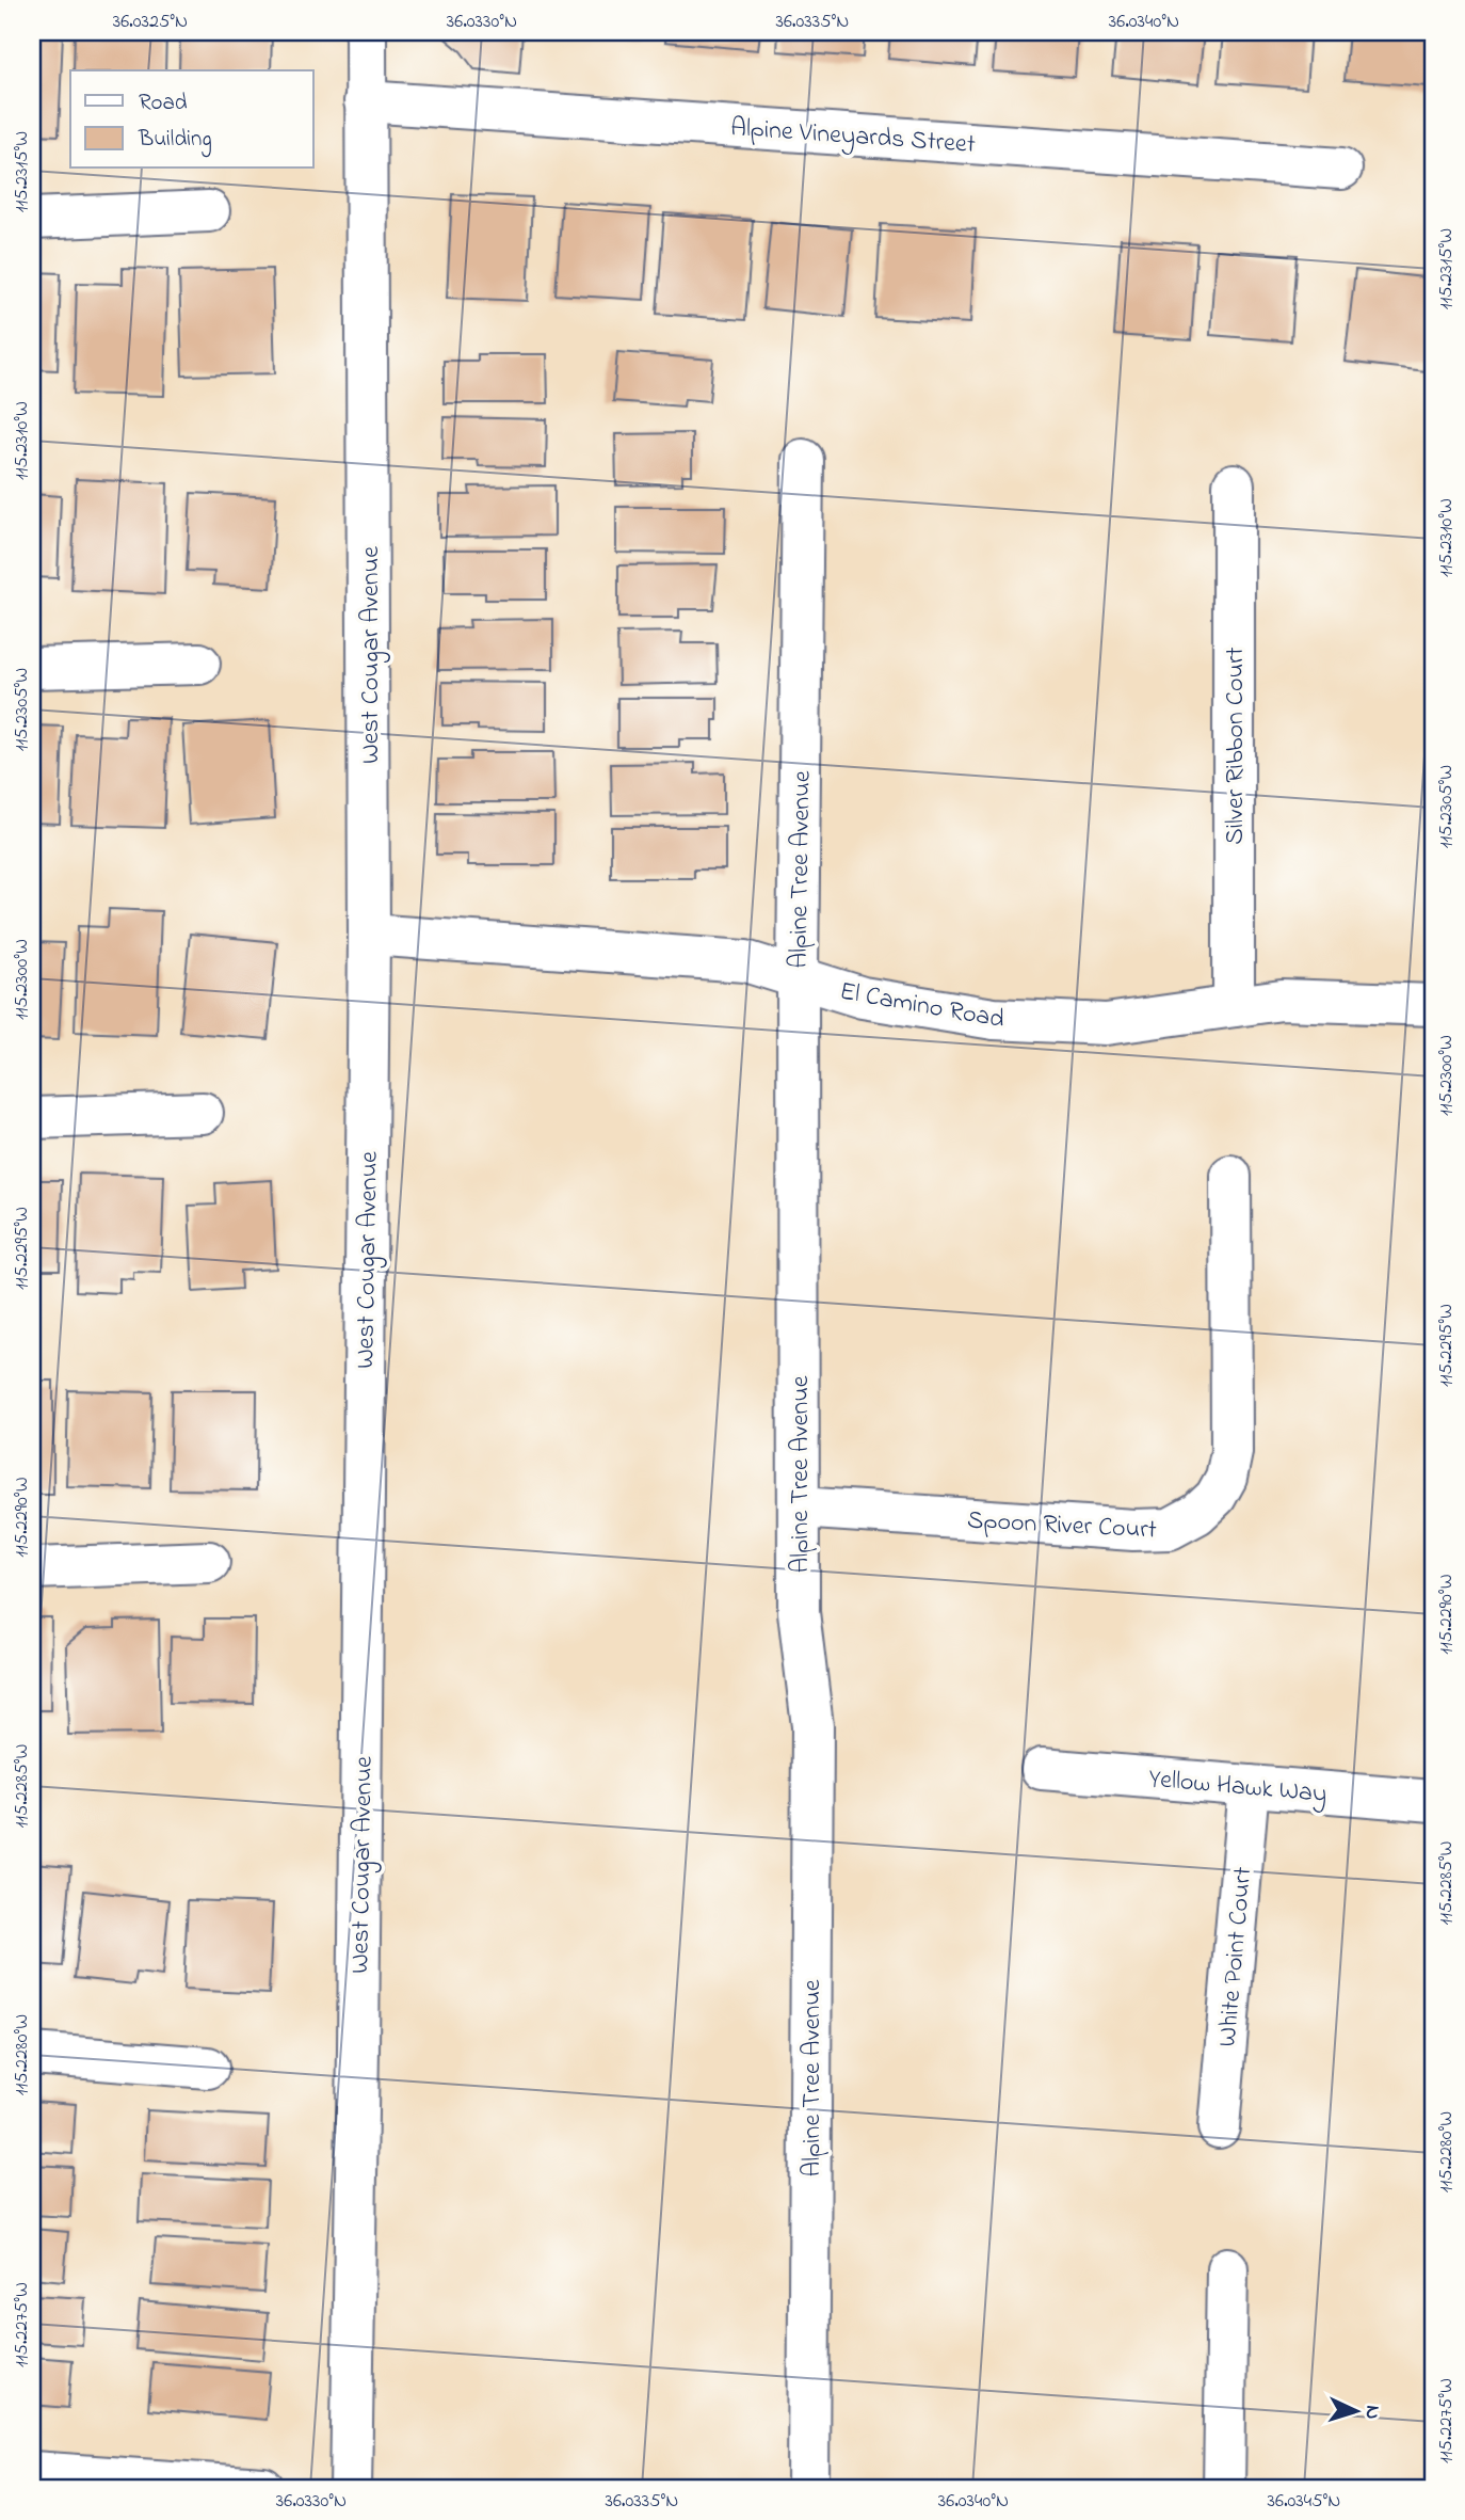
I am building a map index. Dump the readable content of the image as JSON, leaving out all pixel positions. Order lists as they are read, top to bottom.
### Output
{
  "streets": {
    "street": [
      "Alpine Vineyards Street",
      "West Cougar Avenue",
      "Silver Ribbon Court",
      "Alpine Tree Avenue",
      "El Camino Road",
      "Spoon River Court",
      "Yellow Hawk Way",
      "White Point Court"
    ]
  },
  "crossings": [
    ["Alpine Vineyards Street", "West Cougar Avenue"],
    ["West Cougar Avenue", "El Camino Road"],
    ["Silver Ribbon Court", "El Camino Road"],
    ["Alpine Tree Avenue", "El Camino Road"],
    ["Alpine Tree Avenue", "Spoon River Court"],
    ["Yellow Hawk Way", "White Point Court"]
  ],
  "legend": ["Road", "Building"],
  "north": "right",
  "coordinates": [
    "36.0325°N",
    "36.0330°N",
    "36.0335°N",
    "36.0340°N",
    "115.2315°W",
    "115.2310°W",
    "115.2305°W",
    "115.2300°W",
    "115.2295°W",
    "115.2290°W",
    "115.2285°W",
    "115.2280°W",
    "115.2275°W",
    "36.0345°N"
  ]
}
